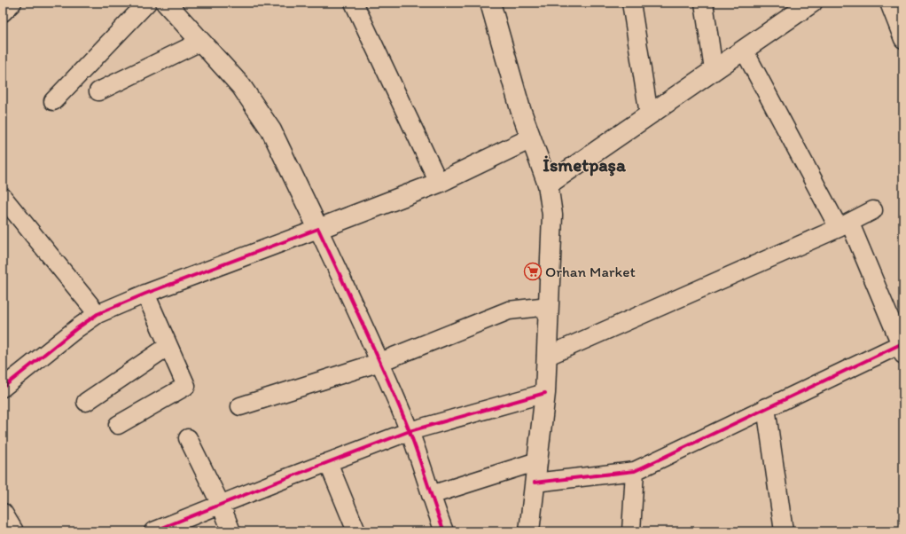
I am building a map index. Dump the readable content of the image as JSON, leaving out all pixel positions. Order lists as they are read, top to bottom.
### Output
{
  "districts": ["İsmetpaşa"],
  "places": {
    "supermarket": ["Orhan Market"]
  }
}
